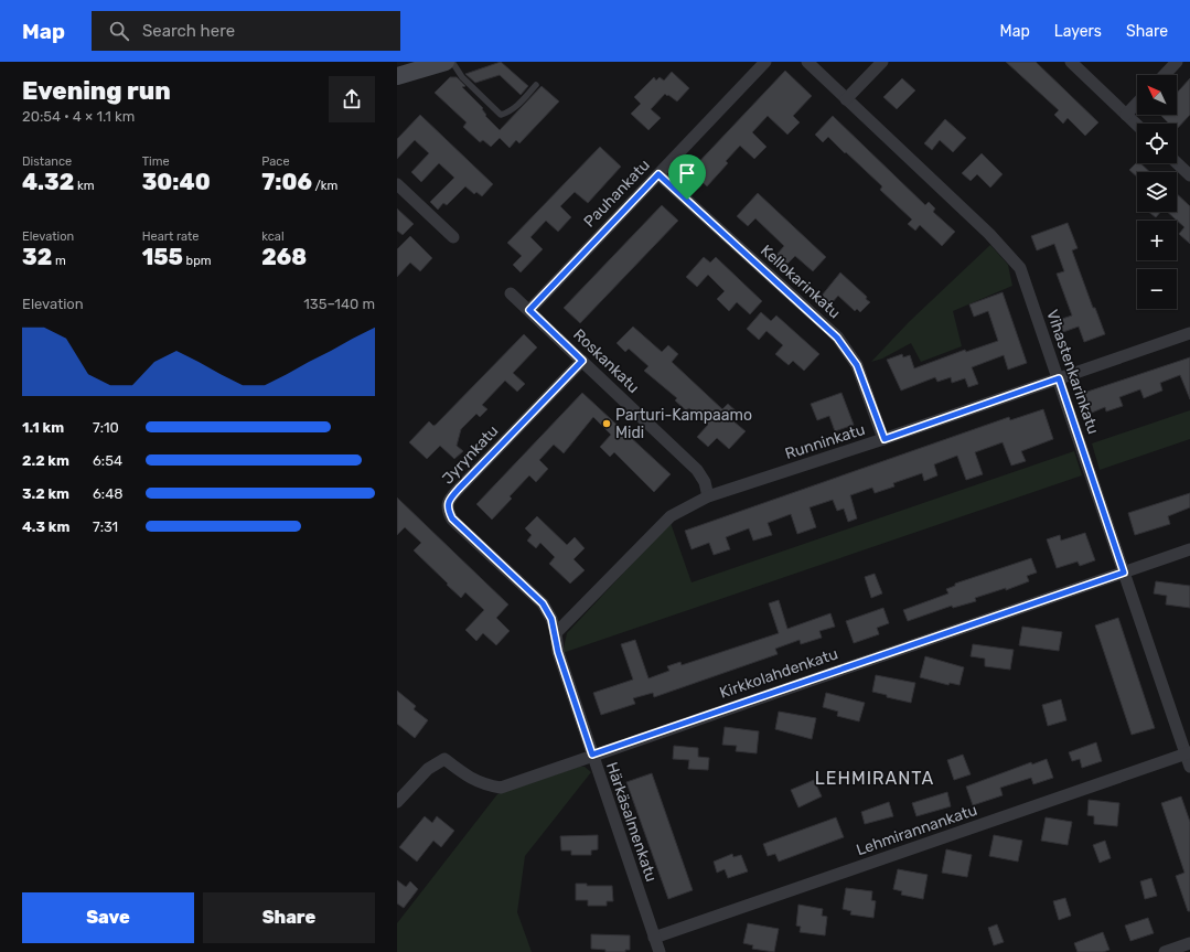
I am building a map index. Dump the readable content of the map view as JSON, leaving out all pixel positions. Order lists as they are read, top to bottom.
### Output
{
  "streets": {
    "street": [
      "Pauhankatu",
      "Kellokarinkatu",
      "Roskankatu",
      "Vihastenkarinkatu",
      "Runninkatu",
      "Jyrynkatu",
      "Kirkkolahdenkatu",
      "Härkäsalmenkatu",
      "Lehmirannankatu"
    ]
  },
  "crossings": [
    ["Pauhankatu", "Kellokarinkatu"],
    ["Pauhankatu", "Roskankatu"],
    ["Kellokarinkatu", "Runninkatu"],
    ["Roskankatu", "Runninkatu"],
    ["Roskankatu", "Jyrynkatu"],
    ["Vihastenkarinkatu", "Runninkatu"],
    ["Vihastenkarinkatu", "Kirkkolahdenkatu"],
    ["Vihastenkarinkatu", "Lehmirannankatu"],
    ["Runninkatu", "Jyrynkatu"],
    ["Runninkatu", "Härkäsalmenkatu"],
    ["Jyrynkatu", "Härkäsalmenkatu"],
    ["Kirkkolahdenkatu", "Härkäsalmenkatu"],
    ["Härkäsalmenkatu", "Lehmirannankatu"]
  ],
  "districts": ["LEHMIRANTA"],
  "places": ["Parturi-Kampaamo Midi"],
  "north": "top left",
  "page": {
    "header": "Map",
    "search": "Search here",
    "nav": ["Map", "Layers", "Share"],
    "heading": ["Evening run", "20:54 · 4 × 1.1 km"],
    "map_buttons": ["+", "−"],
    "stats": [
      ["Distance", "4.32 km"],
      ["Time", "30:40"],
      ["Pace", "7:06 /km"],
      ["Elevation", "32 m"],
      ["Heart rate", "155 bpm"],
      ["kcal", "268"]
    ],
    "chart": ["Elevation", "135–140 m"],
    "list": [
      {
        "name": "1.1 km",
        "note": "7:10"
      },
      {
        "name": "2.2 km",
        "note": "6:54"
      },
      {
        "name": "3.2 km",
        "note": "6:48"
      },
      {
        "name": "4.3 km",
        "note": "7:31"
      }
    ],
    "buttons": ["Save", "Share"]
  }
}
